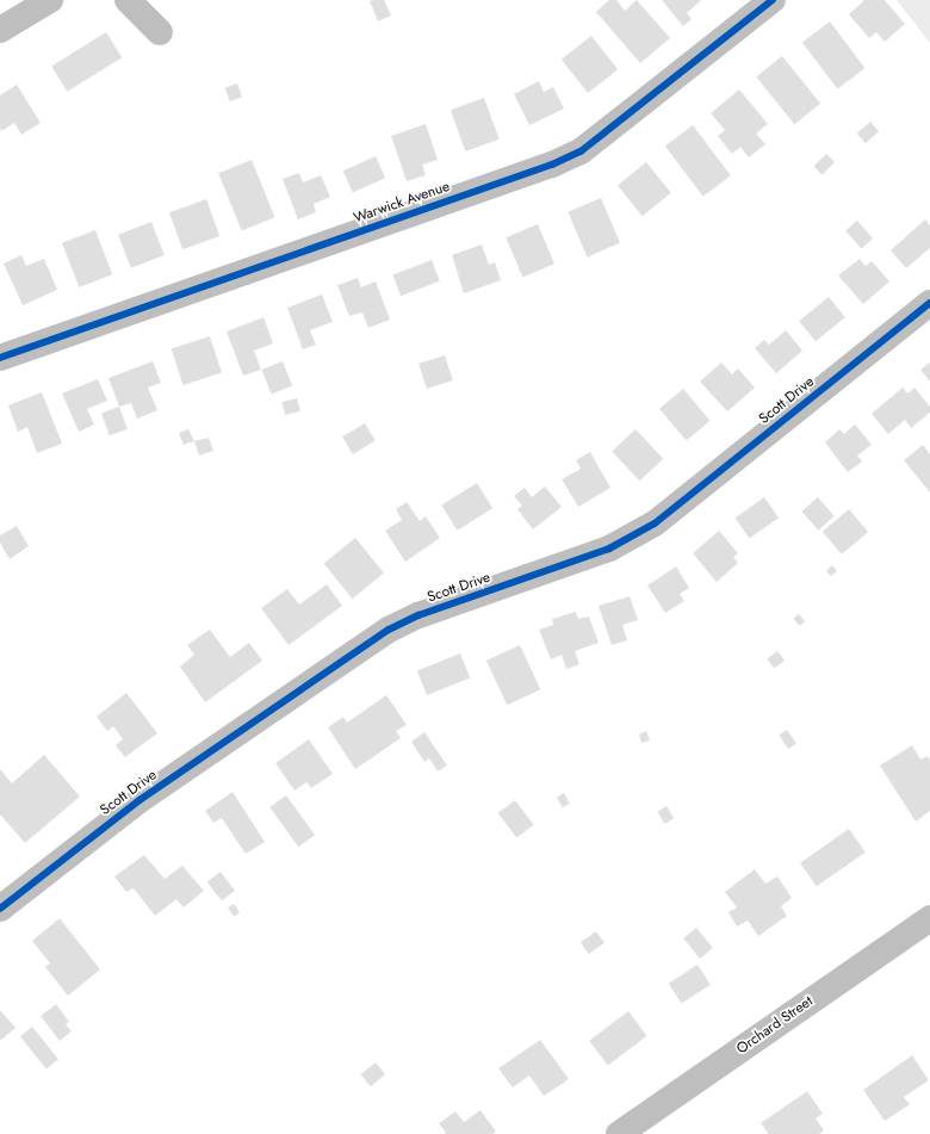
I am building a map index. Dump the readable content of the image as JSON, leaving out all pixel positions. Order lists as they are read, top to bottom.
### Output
{
  "streets": {
    "street": ["Warwick Avenue", "Scott Drive", "Orchard Street"]
  }
}
